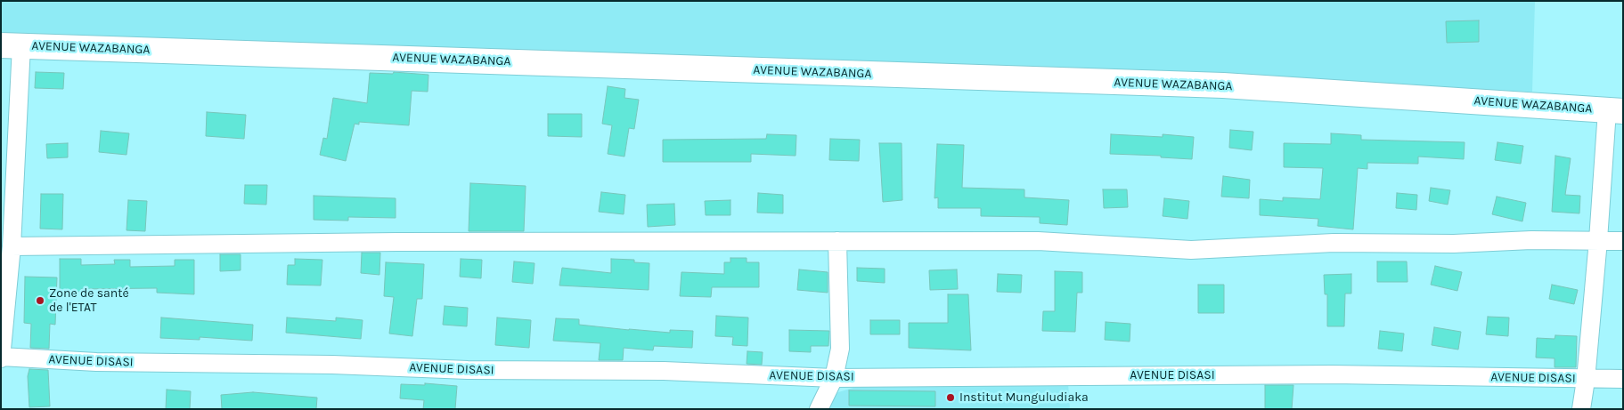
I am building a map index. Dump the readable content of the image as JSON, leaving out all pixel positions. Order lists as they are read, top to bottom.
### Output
{
  "streets": {
    "main road": ["AVENUE WAZABANGA"],
    "street": ["AVENUE DISASI"]
  },
  "places": ["Zone de santé de l'ETAT", "Institut Munguludiaka"]
}
